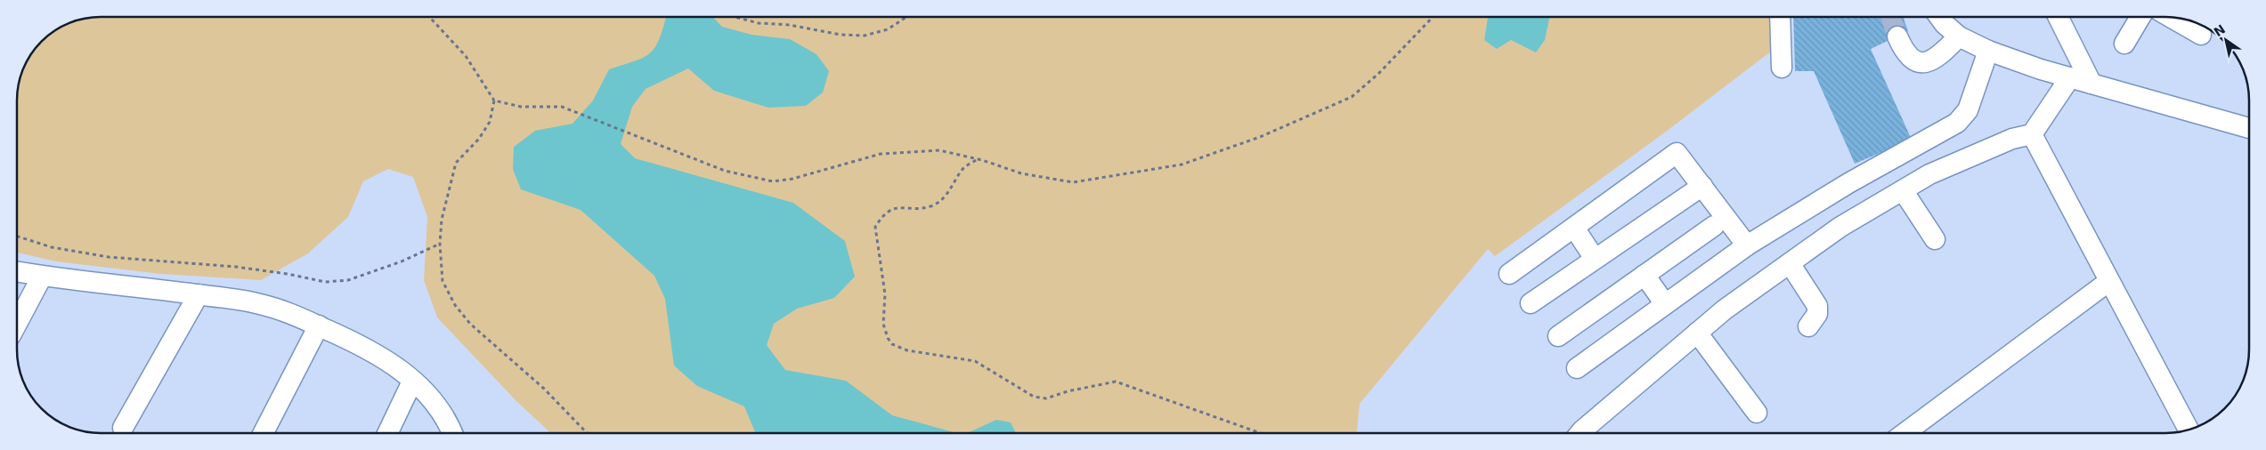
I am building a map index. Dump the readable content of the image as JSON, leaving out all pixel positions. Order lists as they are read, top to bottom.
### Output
{
  "north": "top left"
}
